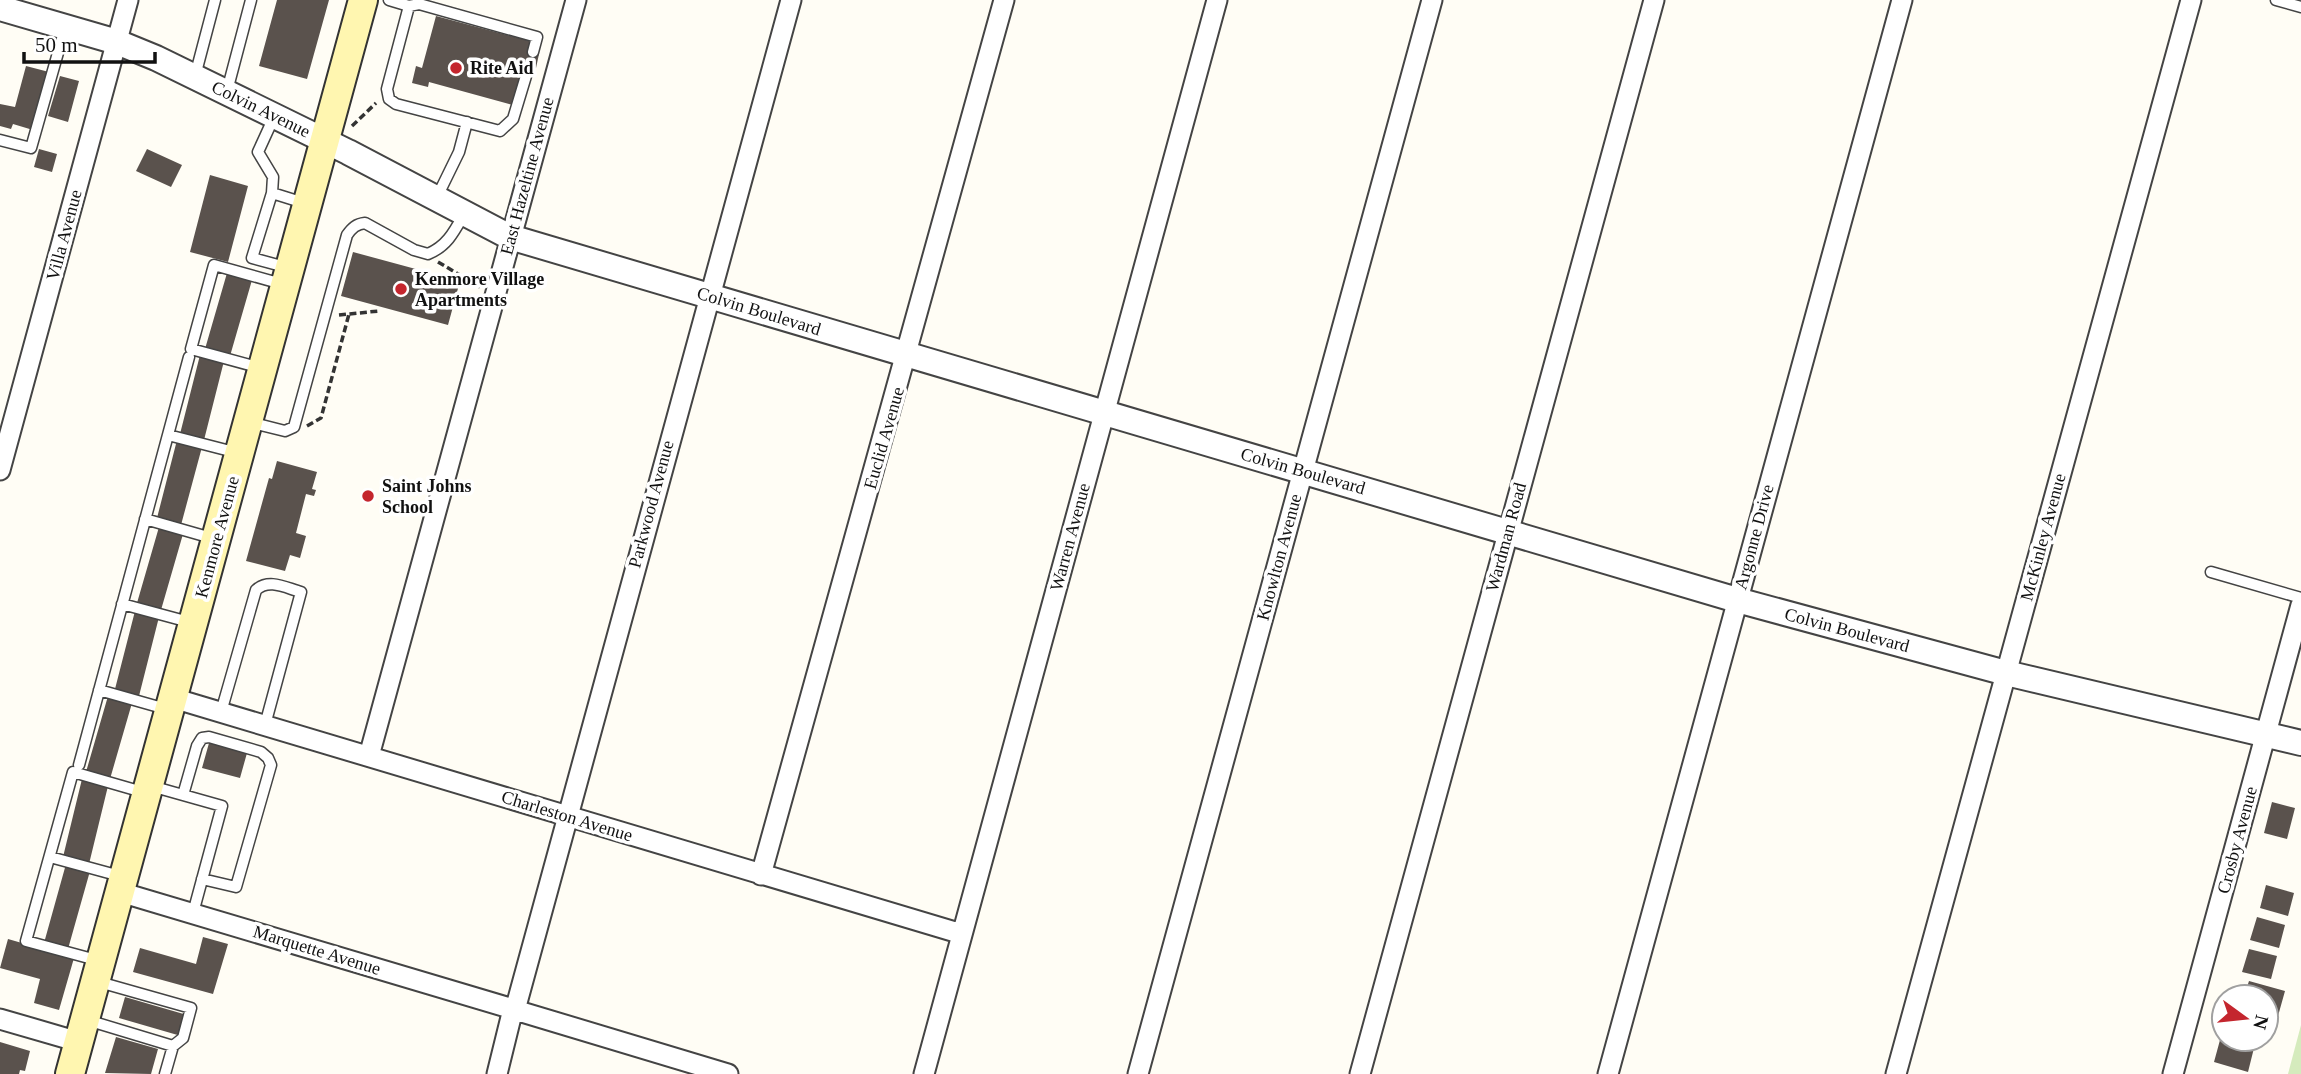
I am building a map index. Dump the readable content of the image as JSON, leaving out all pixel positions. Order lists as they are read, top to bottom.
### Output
{
  "streets": {
    "main road": ["Kenmore Avenue"],
    "street": [
      "Colvin Avenue",
      "East Hazeltine Avenue",
      "Villa Avenue",
      "Colvin Boulevard",
      "Euclid Avenue",
      "Parkwood Avenue",
      "Warren Avenue",
      "Wardman Road",
      "Argonne Drive",
      "McKinley Avenue",
      "Knowlton Avenue",
      "Charleston Avenue",
      "Crosby Avenue",
      "Marquette Avenue"
    ]
  },
  "crossings": [
    ["Colvin Avenue", "Villa Avenue"],
    ["Colvin Avenue", "Colvin Boulevard"],
    ["Colvin Avenue", "Kenmore Avenue"],
    ["East Hazeltine Avenue", "Colvin Boulevard"],
    ["East Hazeltine Avenue", "Charleston Avenue"],
    ["Colvin Boulevard", "Euclid Avenue"],
    ["Colvin Boulevard", "Parkwood Avenue"],
    ["Colvin Boulevard", "Kenmore Avenue"],
    ["Colvin Boulevard", "Warren Avenue"],
    ["Colvin Boulevard", "Wardman Road"],
    ["Colvin Boulevard", "Argonne Drive"],
    ["Colvin Boulevard", "McKinley Avenue"],
    ["Colvin Boulevard", "Knowlton Avenue"],
    ["Colvin Boulevard", "Crosby Avenue"],
    ["Euclid Avenue", "Charleston Avenue"],
    ["Parkwood Avenue", "Charleston Avenue"],
    ["Parkwood Avenue", "Marquette Avenue"],
    ["Kenmore Avenue", "Charleston Avenue"],
    ["Kenmore Avenue", "Marquette Avenue"],
    ["Warren Avenue", "Charleston Avenue"]
  ],
  "places": ["Rite Aid", "Kenmore Village Apartments", "Saint Johns School"],
  "scale_bar": "50 m",
  "north": "right"
}
